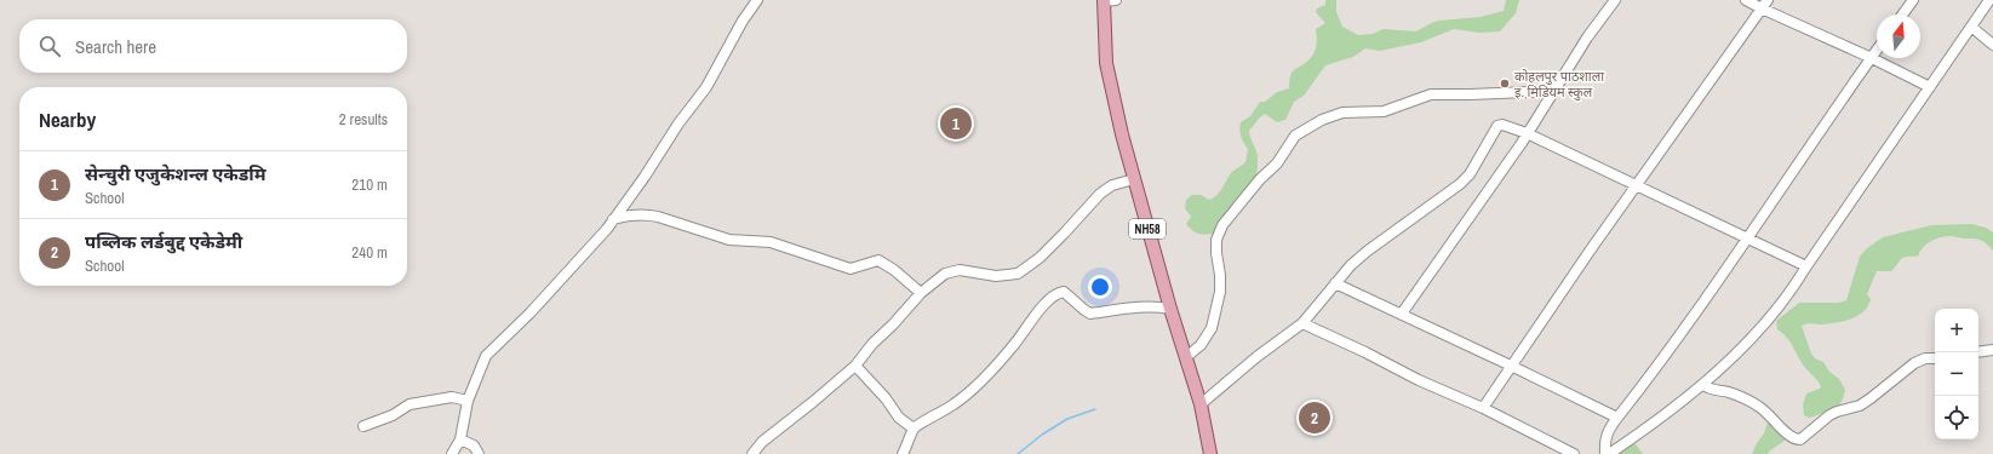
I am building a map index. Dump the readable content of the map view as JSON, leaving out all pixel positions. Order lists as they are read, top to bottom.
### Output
{
  "streets": {
    "main road": ["NH58"]
  },
  "places": ["कोहलपुर पाठशाला इ. मिडियम स्कुल"],
  "north": "top",
  "page": {
    "search": "Search here",
    "heading": ["Nearby", "2 results"],
    "pins": ["1", "2"],
    "list": [
      {
        "mark": "1",
        "name": "सेन्चुरी एजुकेशन्ल एकेडमि",
        "note": "School",
        "value": "210 m"
      },
      {
        "mark": "2",
        "name": "पब्लिक लर्डबुद्द एकेडेमी",
        "note": "School",
        "value": "240 m"
      }
    ],
    "map_buttons": ["+", "−"]
  }
}
